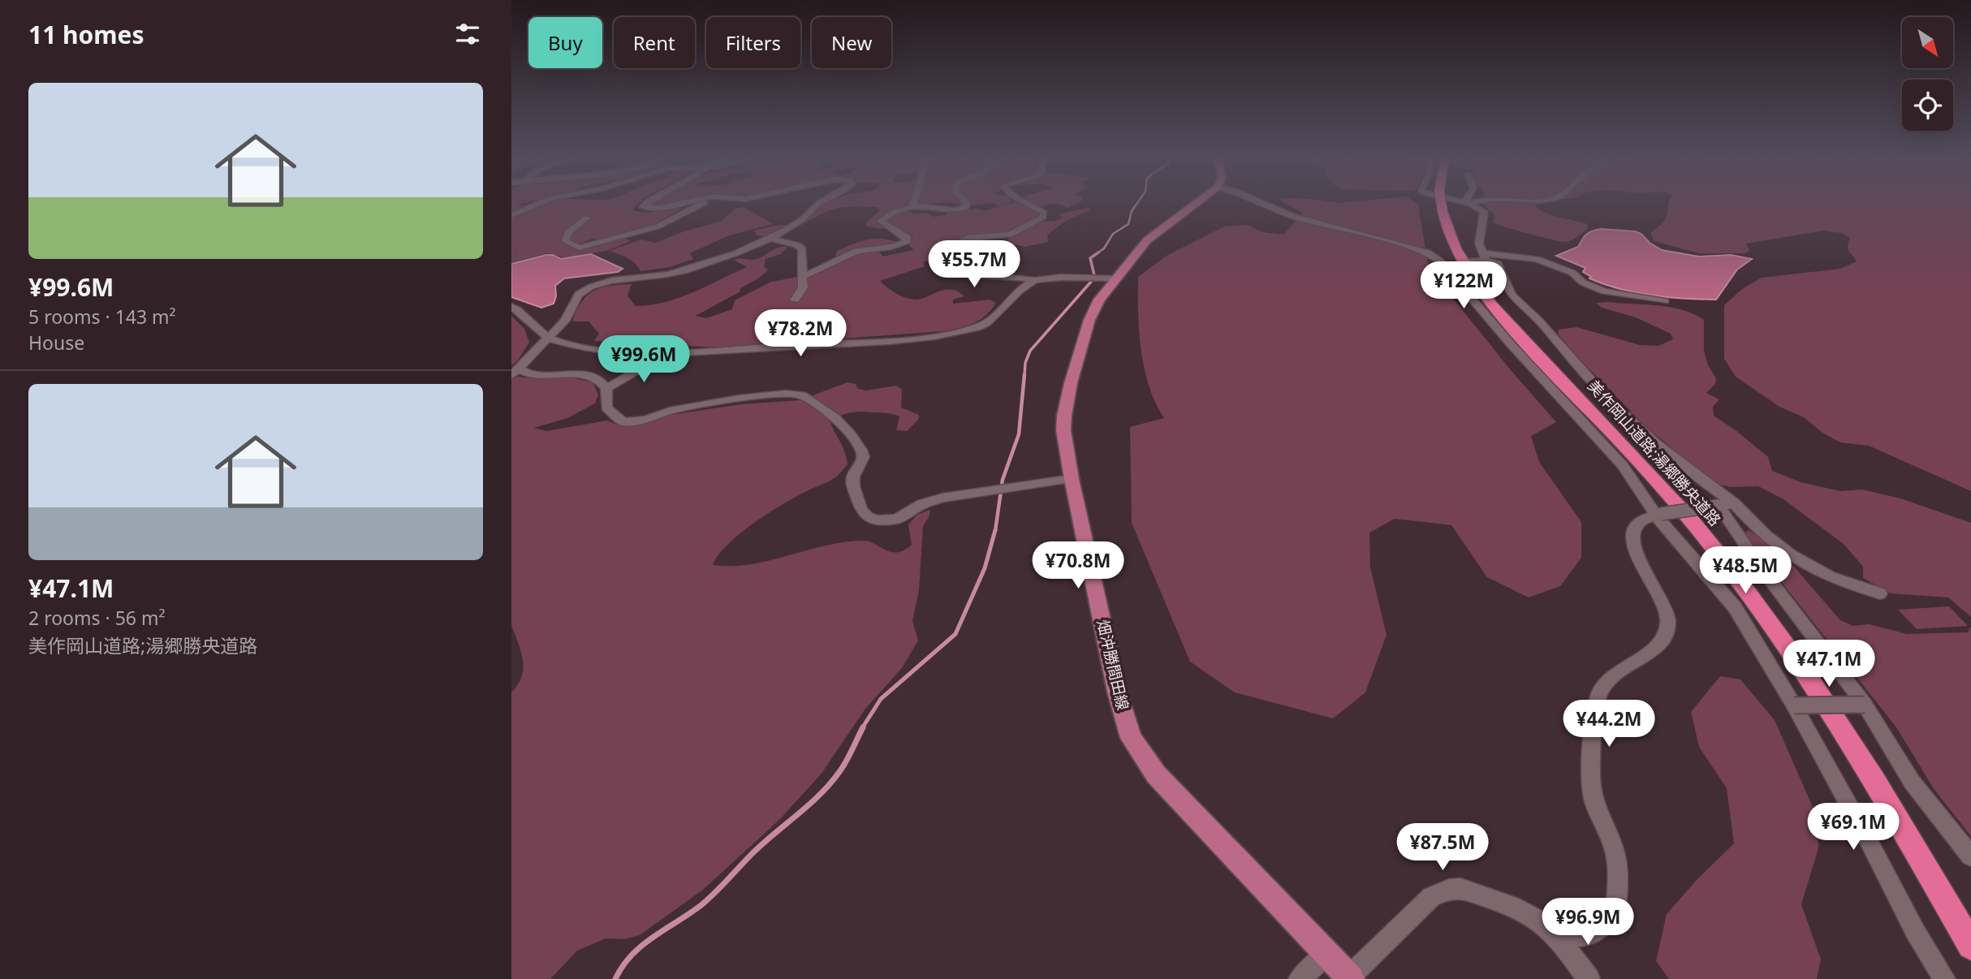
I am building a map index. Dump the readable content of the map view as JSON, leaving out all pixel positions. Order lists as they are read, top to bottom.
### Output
{
  "streets": {
    "highway": ["美作岡山道路;湯郷勝央道路"],
    "main road": ["畑沖勝間田線"]
  },
  "north": "bottom right",
  "page": {
    "heading": "11 homes",
    "chip": [
      "Buy",
      "Rent",
      "Filters",
      "New"
    ],
    "list": [
      {
        "name": "¥99.6M",
        "note": "5 rooms · 143 m² · House"
      },
      {
        "name": "¥47.1M",
        "note": "2 rooms · 56 m² · 美作岡山道路;湯郷勝央道路"
      }
    ],
    "price": [
      "¥55.7M",
      "¥122M",
      "¥78.2M",
      "¥99.6M",
      "¥70.8M",
      "¥48.5M",
      "¥47.1M",
      "¥44.2M",
      "¥69.1M",
      "¥87.5M",
      "¥96.9M"
    ]
  }
}
